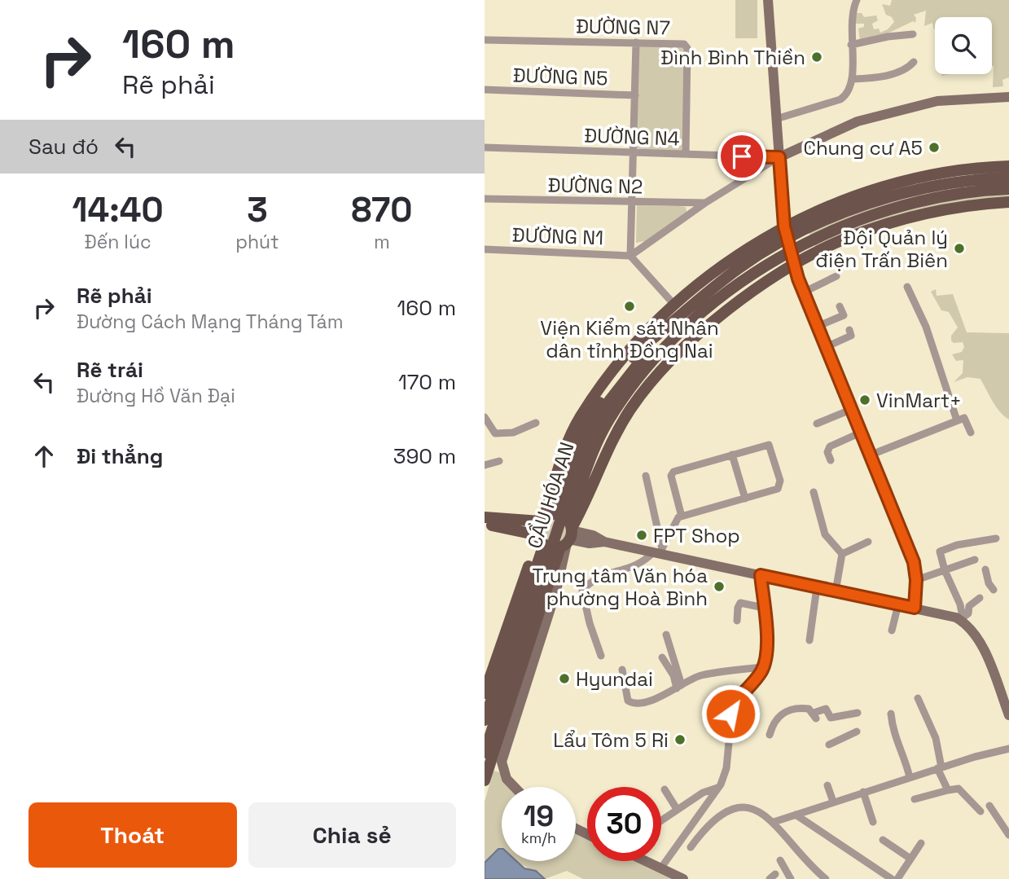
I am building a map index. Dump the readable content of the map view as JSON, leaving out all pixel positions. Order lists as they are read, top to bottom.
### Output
{
  "streets": {
    "main road": ["CẦU HÓA AN"],
    "street": [
      "ĐƯỜNG N7",
      "ĐƯỜNG N5",
      "ĐƯỜNG N4",
      "ĐƯỜNG N2",
      "ĐƯỜNG N1"
    ]
  },
  "crossings": [
    ["ĐƯỜNG N7", "ĐƯỜNG N4"]
  ],
  "places": [
    "Đình Bình Thiền",
    "Chung cư A5",
    "Đội Quản lý điện Trấn Biên",
    "Viện Kiểm sát Nhân dân tỉnh Đồng Nai",
    "VinMart+",
    "FPT Shop",
    "Trung tâm Văn hóa phường Hoà Bình",
    "Hyundai",
    "Lẩu Tôm 5 Ri"
  ],
  "page": {
    "turn": ["160 m", "Rẽ phải"],
    "then": "Sau đó",
    "eta": [
      "14:40",
      "Đến lúc",
      "3",
      "phút",
      "870",
      "m"
    ],
    "list": [
      {
        "name": "Rẽ phải",
        "note": "Đường Cách Mạng Tháng Tám",
        "value": "160 m"
      },
      {
        "name": "Rẽ trái",
        "note": "Đường Hồ Văn Đại",
        "value": "170 m"
      },
      {
        "name": "Đi thẳng",
        "value": "390 m"
      }
    ],
    "speed": "19 km/h",
    "limit": "30",
    "buttons": ["Thoát", "Chia sẻ"]
  }
}
